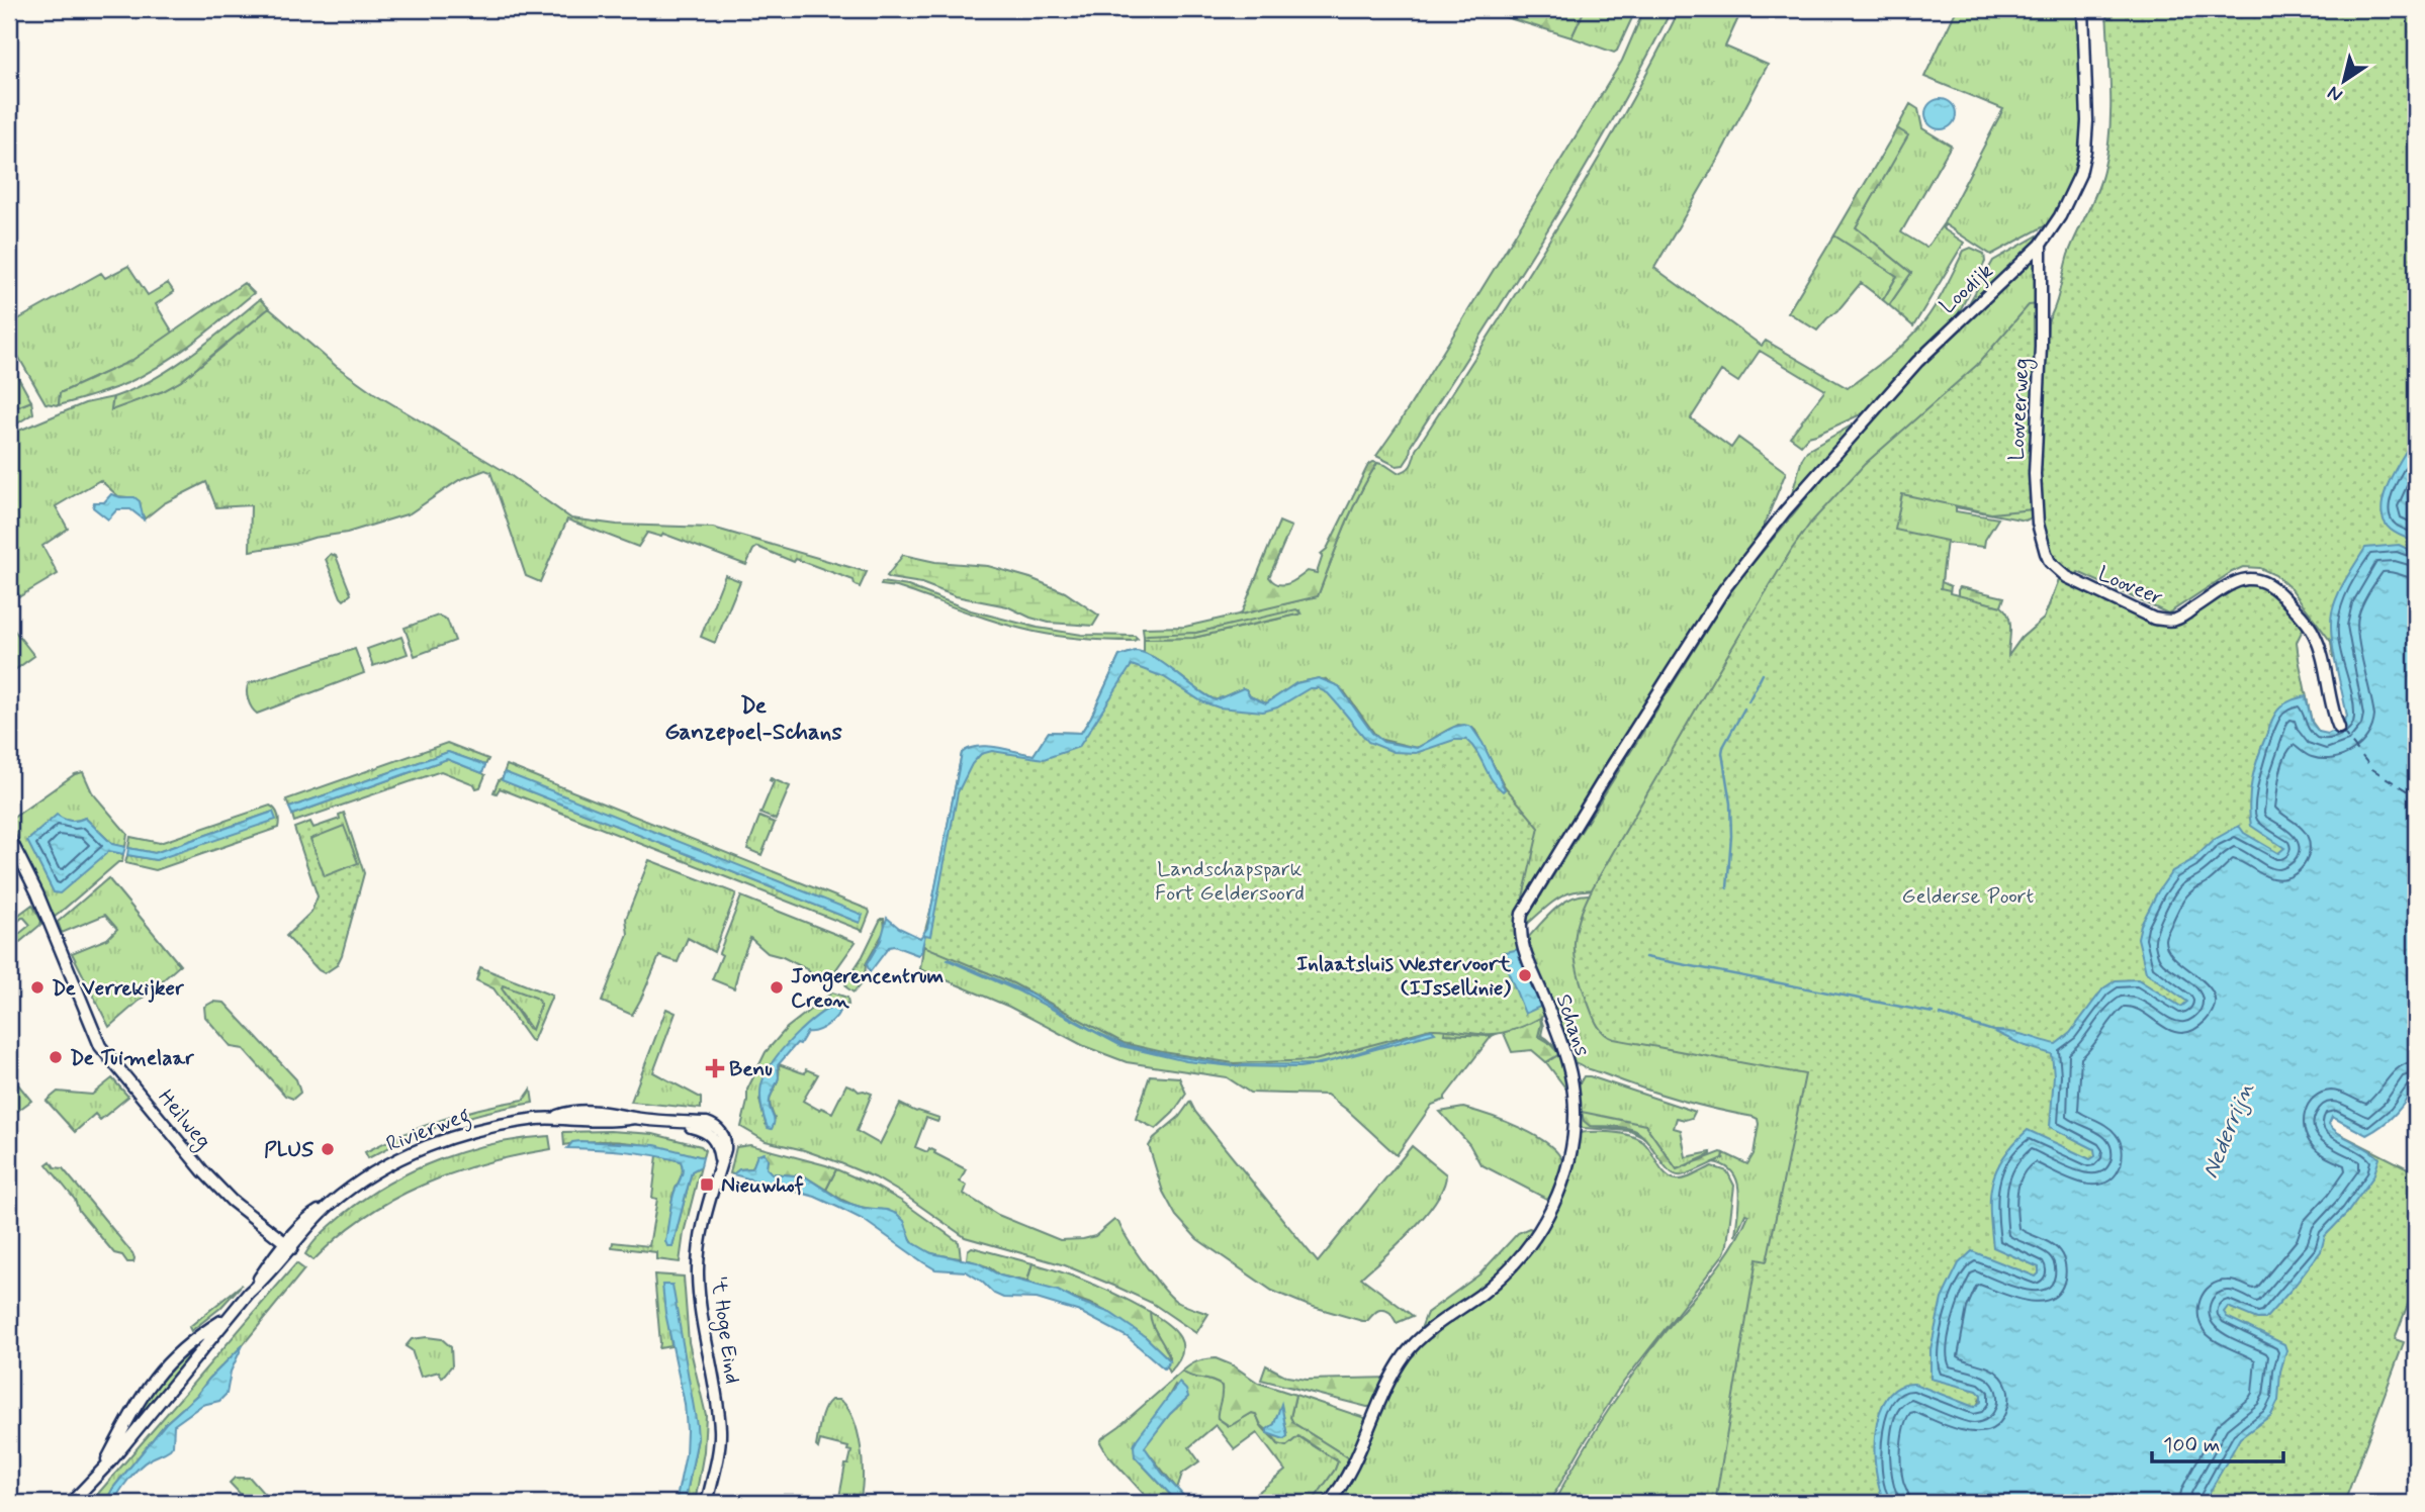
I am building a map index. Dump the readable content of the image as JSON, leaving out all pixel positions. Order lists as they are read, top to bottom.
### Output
{
  "streets": {
    "street": [
      "Loodijk",
      "Looveerweg",
      "Looveer",
      "Schans",
      "Heilweg",
      "Rivierweg",
      "'t Hoge Eind"
    ]
  },
  "crossings": [
    ["Loodijk", "Looveerweg"],
    ["Loodijk", "Schans"],
    ["Looveerweg", "Looveer"],
    ["Heilweg", "Rivierweg"],
    ["Rivierweg", "'t Hoge Eind"]
  ],
  "districts": ["De Ganzepoel-Schans"],
  "water": ["Nederrijn"],
  "parks": ["Landschapspark Fort Geldersoord", "Gelderse Poort"],
  "places": {
    "other": [
      "Inlaatsluis Westervoort (IJssellinie)",
      "De Verrekijker",
      "Jongerencentrum Creon",
      "De Tuimelaar",
      "PLUS"
    ],
    "health": ["Benu"],
    "transit": ["Nieuwhof"]
  },
  "scale_bar": "100 m",
  "north": "bottom left"
}
